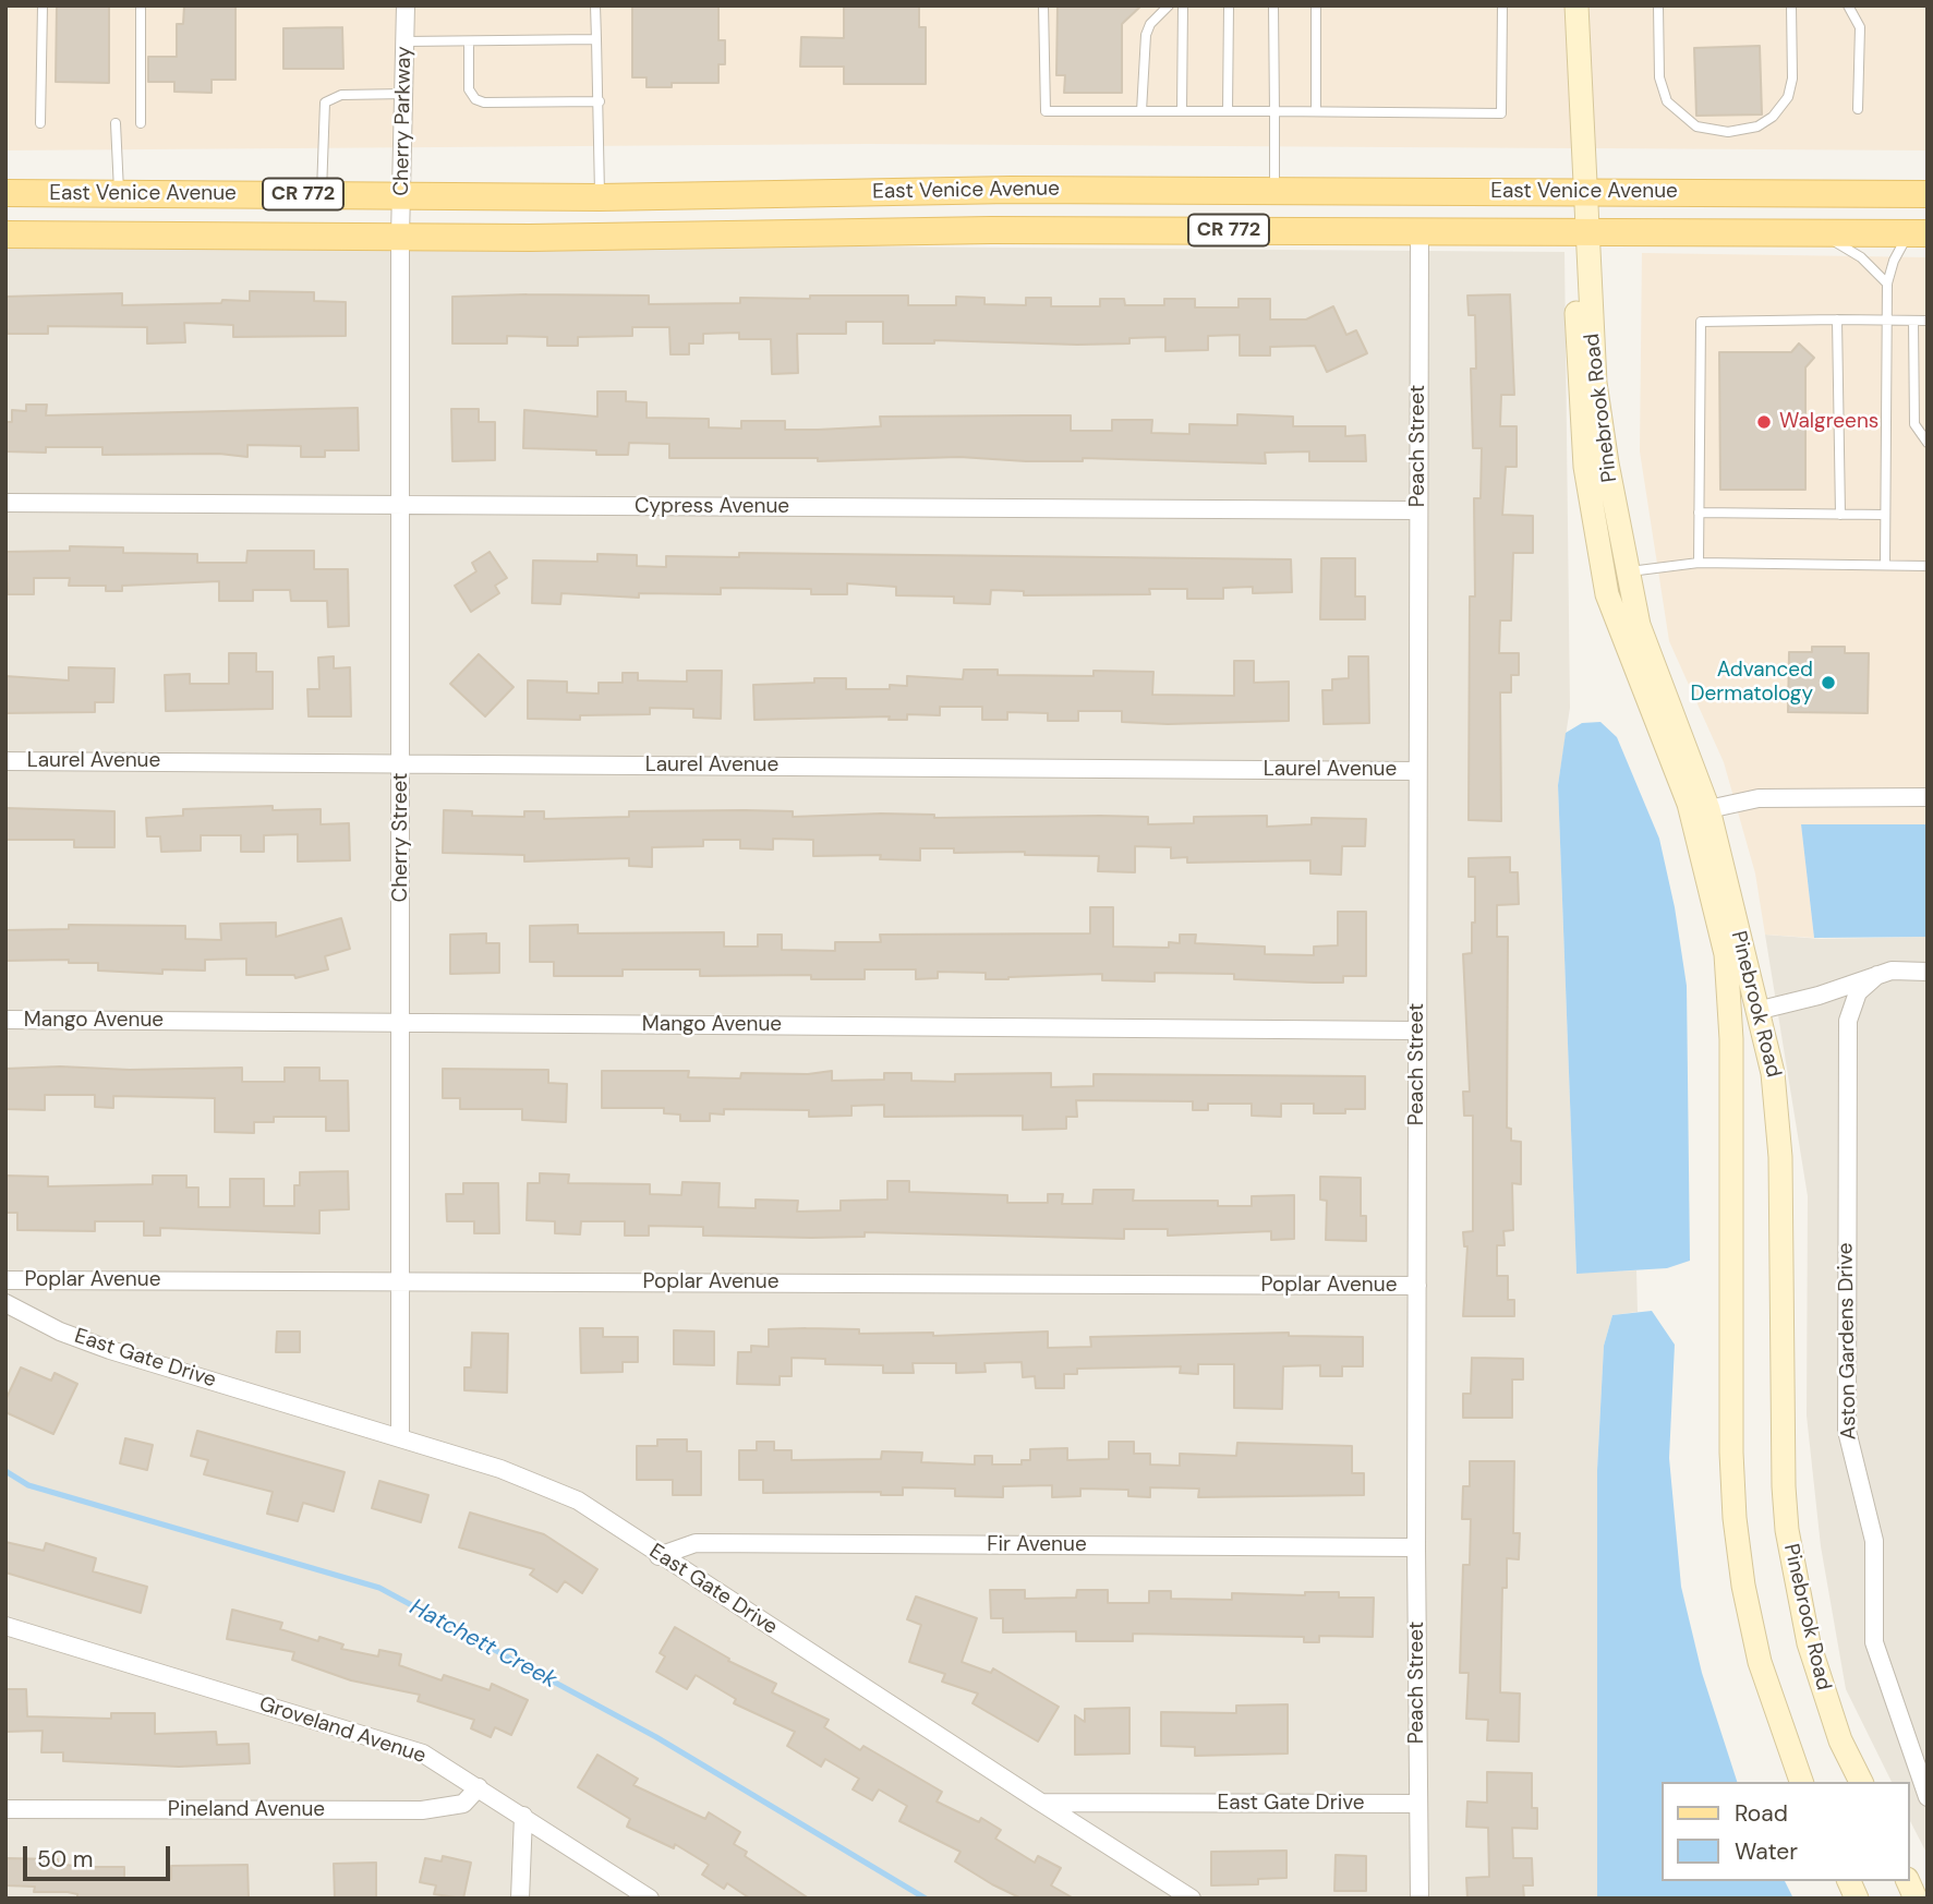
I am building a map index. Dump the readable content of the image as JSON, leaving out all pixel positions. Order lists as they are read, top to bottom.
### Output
{
  "streets": {
    "main road": ["East Venice Avenue", "CR 772"],
    "street": [
      "Cherry Parkway",
      "Pinebrook Road",
      "Peach Street",
      "Cypress Avenue",
      "Laurel Avenue",
      "Cherry Street",
      "Mango Avenue",
      "Poplar Avenue",
      "Aston Gardens Drive",
      "East Gate Drive",
      "Fir Avenue",
      "Groveland Avenue",
      "Pineland Avenue"
    ]
  },
  "crossings": [
    ["Cherry Parkway", "East Venice Avenue"],
    ["Cherry Parkway", "Cherry Street"],
    ["East Venice Avenue", "Pinebrook Road"],
    ["East Venice Avenue", "Peach Street"],
    ["East Venice Avenue", "Cherry Street"],
    ["Peach Street", "Cypress Avenue"],
    ["Peach Street", "Laurel Avenue"],
    ["Peach Street", "Mango Avenue"],
    ["Peach Street", "Poplar Avenue"],
    ["Peach Street", "East Gate Drive"],
    ["Peach Street", "Fir Avenue"],
    ["Cypress Avenue", "Cherry Street"],
    ["Laurel Avenue", "Cherry Street"],
    ["Cherry Street", "Mango Avenue"],
    ["Cherry Street", "Poplar Avenue"],
    ["Cherry Street", "East Gate Drive"],
    ["East Gate Drive", "Fir Avenue"],
    ["Groveland Avenue", "Pineland Avenue"]
  ],
  "water": ["Hatchett Creek"],
  "places": ["Walgreens", "Advanced Dermatology"],
  "legend": ["Road", "Water"],
  "scale_bar": "50 m"
}
